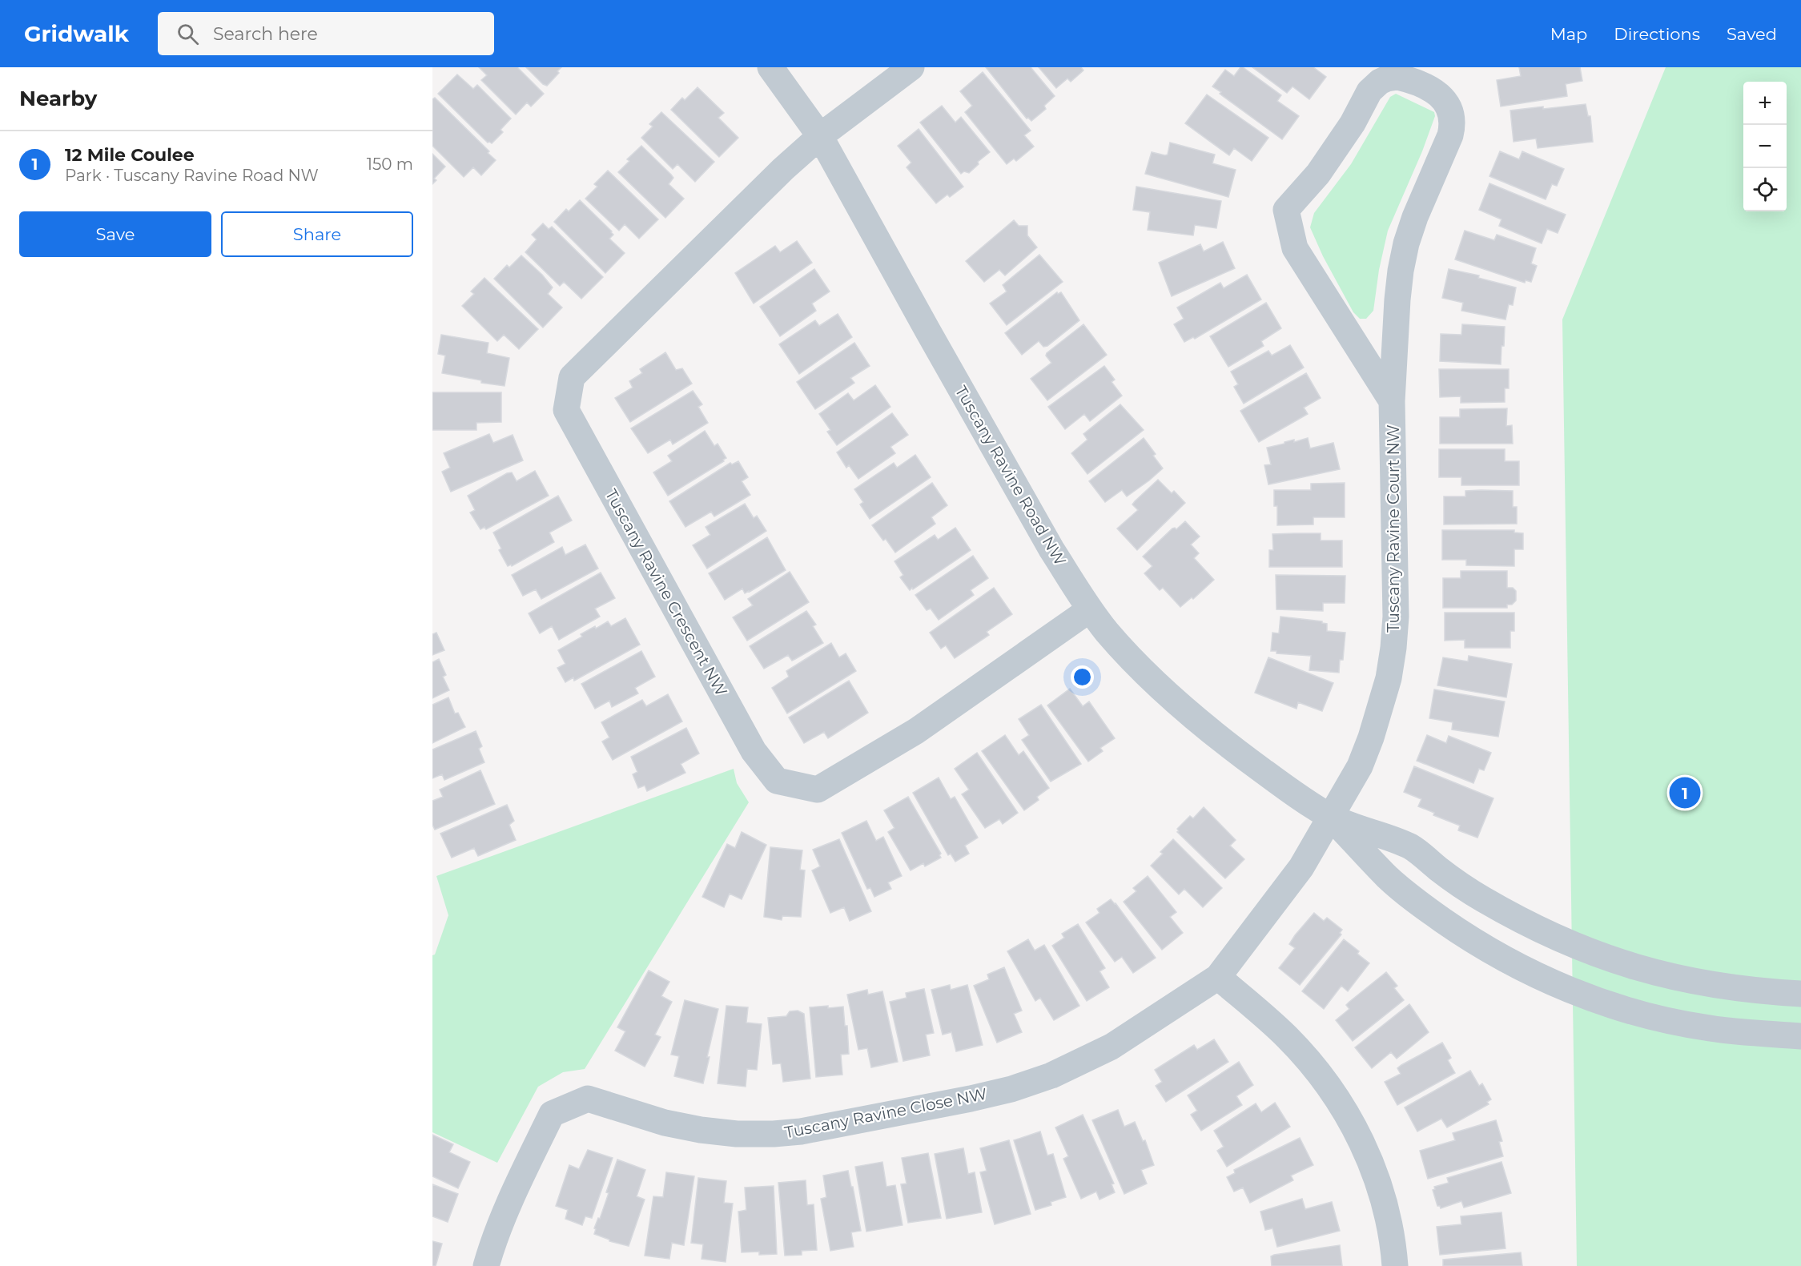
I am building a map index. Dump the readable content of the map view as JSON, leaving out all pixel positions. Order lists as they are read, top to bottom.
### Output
{
  "streets": {
    "street": [
      "Tuscany Ravine Road NW",
      "Tuscany Ravine Court NW",
      "Tuscany Ravine Crescent NW",
      "Tuscany Ravine Close NW"
    ]
  },
  "crossings": [
    ["Tuscany Ravine Road NW", "Tuscany Ravine Court NW"],
    ["Tuscany Ravine Road NW", "Tuscany Ravine Crescent NW"],
    ["Tuscany Ravine Road NW", "Tuscany Ravine Close NW"],
    ["Tuscany Ravine Court NW", "Tuscany Ravine Close NW"]
  ],
  "page": {
    "header": "Gridwalk",
    "search": "Search here",
    "nav": ["Map", "Directions", "Saved"],
    "heading": "Nearby",
    "map_buttons": ["+", "−"],
    "list": [
      {
        "mark": "1",
        "name": "12 Mile Coulee",
        "note": "Park · Tuscany Ravine Road NW",
        "value": "150 m"
      }
    ],
    "buttons": ["Save", "Share"],
    "pins": "1"
  }
}
